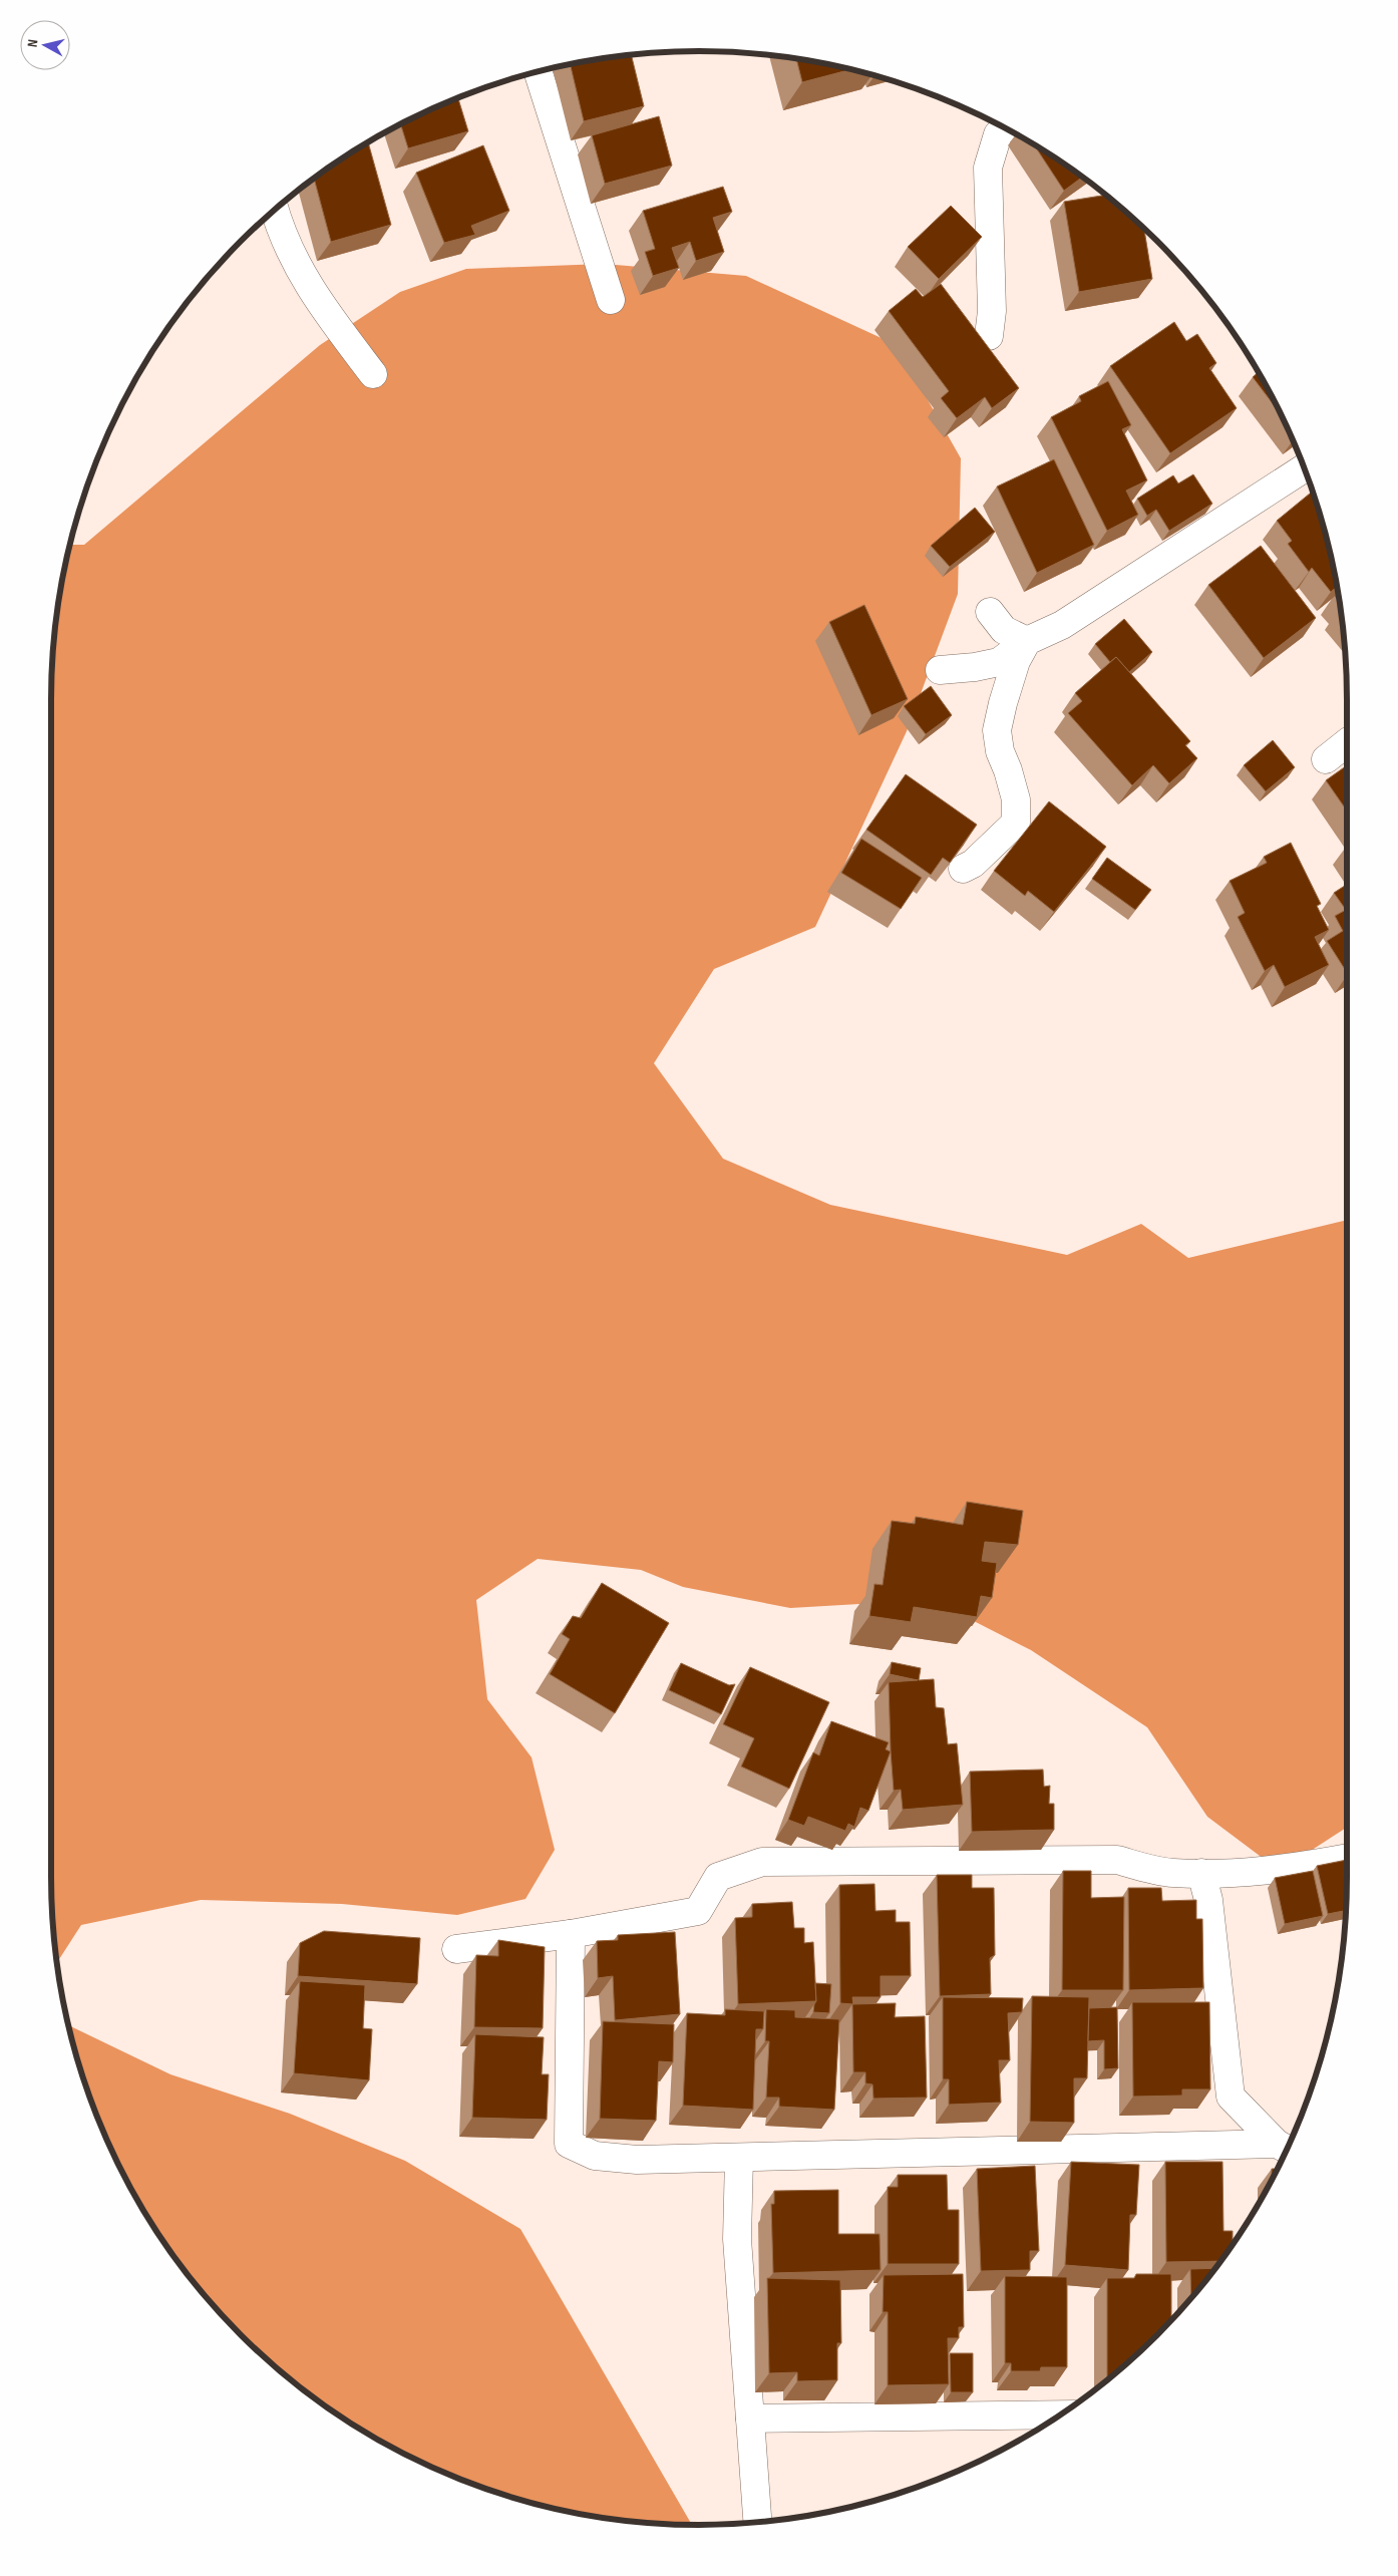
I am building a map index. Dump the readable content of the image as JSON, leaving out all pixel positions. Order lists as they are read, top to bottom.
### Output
{
  "north": "left"
}
